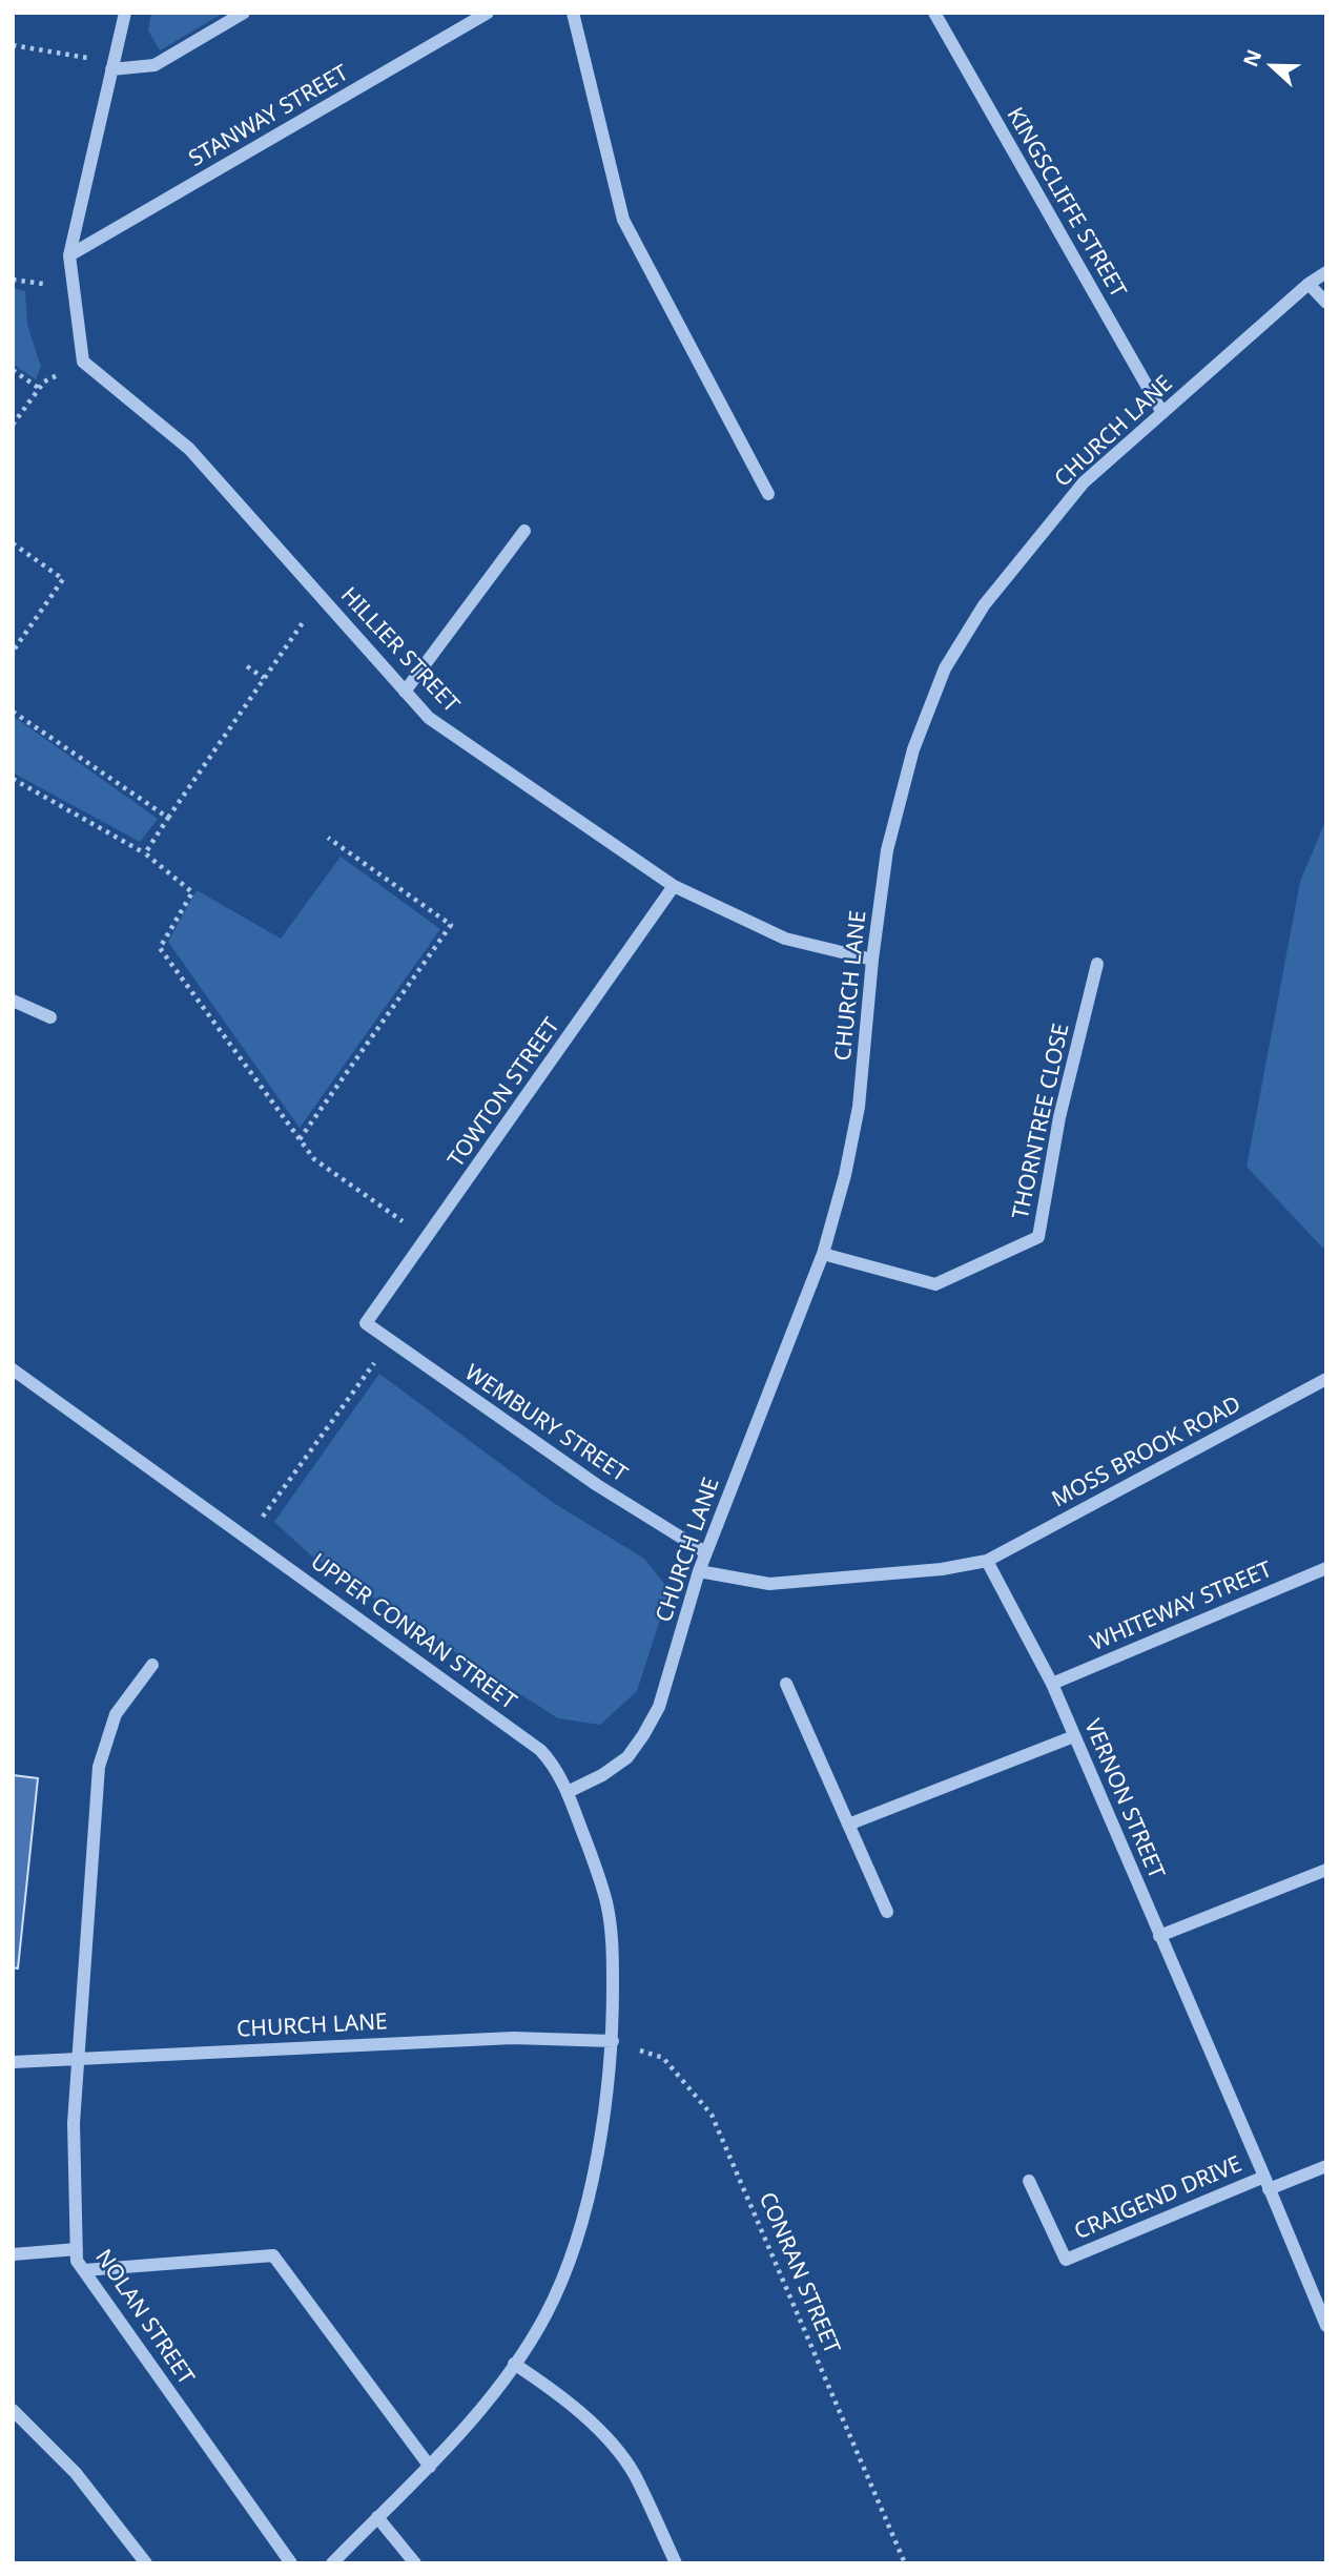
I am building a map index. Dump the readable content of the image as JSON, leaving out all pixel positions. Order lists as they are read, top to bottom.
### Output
{
  "streets": {
    "street": [
      "STANWAY STREET",
      "KINGSCLIFFE STREET",
      "CHURCH LANE",
      "HILLIER STREET",
      "TOWTON STREET",
      "THORNTREE CLOSE",
      "WEMBURY STREET",
      "MOSS BROOK ROAD",
      "WHITEWAY STREET",
      "UPPER CONRAN STREET",
      "VERNON STREET",
      "CRAIGEND DRIVE",
      "NOLAN STREET"
    ],
    "path": ["CONRAN STREET"]
  },
  "crossings": [
    ["KINGSCLIFFE STREET", "CHURCH LANE"],
    ["CHURCH LANE", "HILLIER STREET"],
    ["CHURCH LANE", "THORNTREE CLOSE"],
    ["CHURCH LANE", "WEMBURY STREET"],
    ["CHURCH LANE", "UPPER CONRAN STREET"],
    ["CHURCH LANE", "CONRAN STREET"],
    ["CHURCH LANE", "NOLAN STREET"],
    ["HILLIER STREET", "TOWTON STREET"],
    ["TOWTON STREET", "WEMBURY STREET"],
    ["MOSS BROOK ROAD", "VERNON STREET"],
    ["WHITEWAY STREET", "VERNON STREET"],
    ["UPPER CONRAN STREET", "CONRAN STREET"],
    ["VERNON STREET", "CRAIGEND DRIVE"]
  ],
  "north": "left"
}
